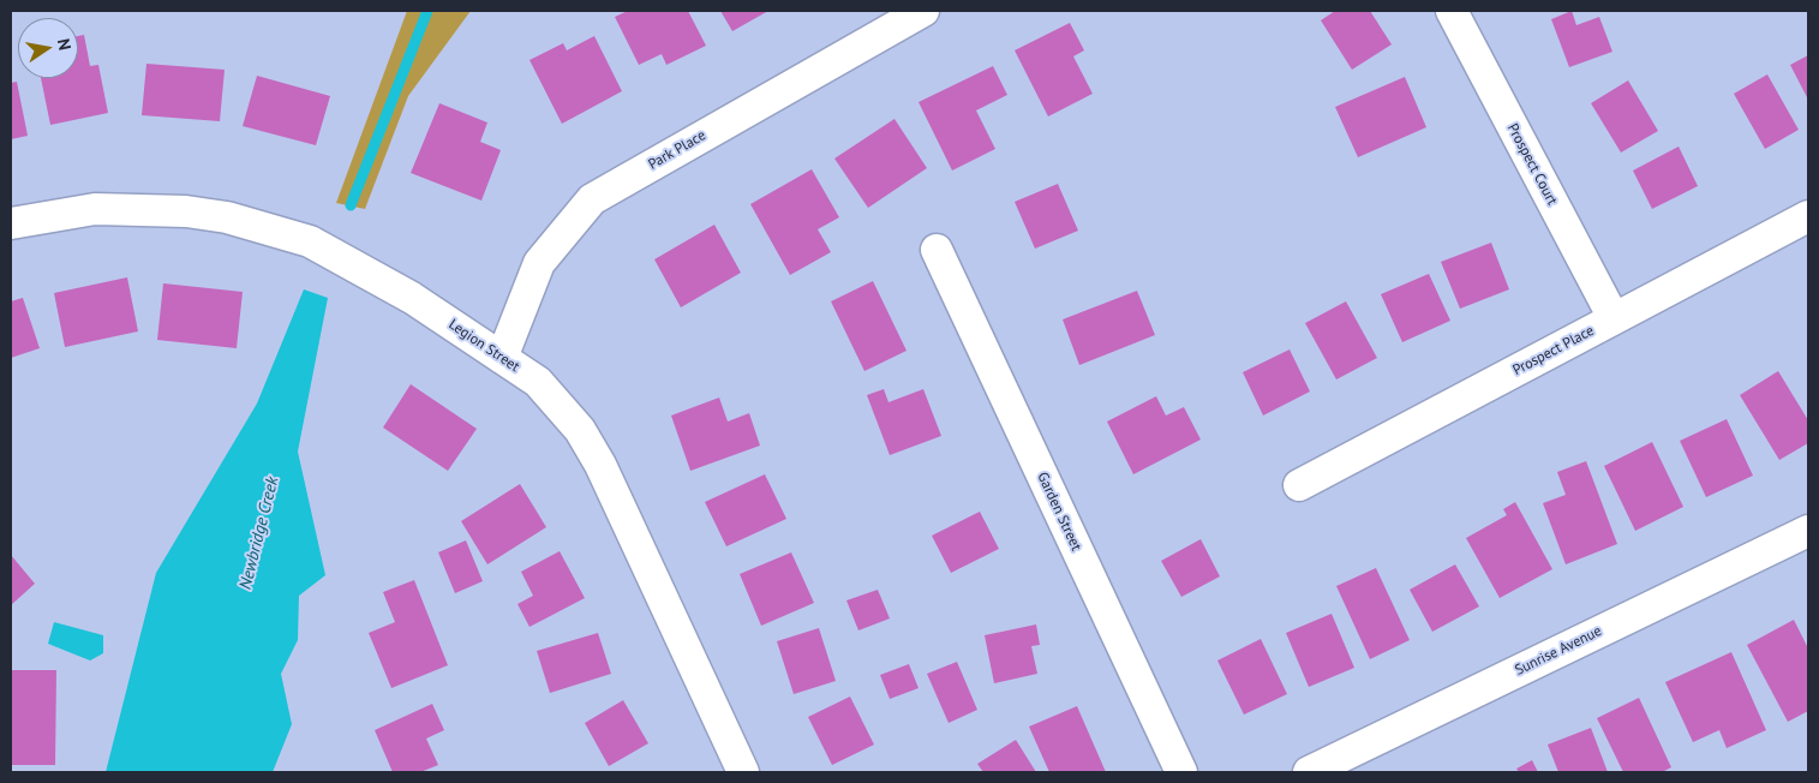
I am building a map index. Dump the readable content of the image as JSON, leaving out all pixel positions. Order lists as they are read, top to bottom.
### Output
{
  "streets": {
    "street": [
      "Park Place",
      "Prospect Court",
      "Legion Street",
      "Prospect Place",
      "Garden Street",
      "Sunrise Avenue"
    ]
  },
  "crossings": [
    ["Park Place", "Legion Street"],
    ["Prospect Court", "Prospect Place"]
  ],
  "water": ["Newbridge Creek"],
  "north": "right"
}
